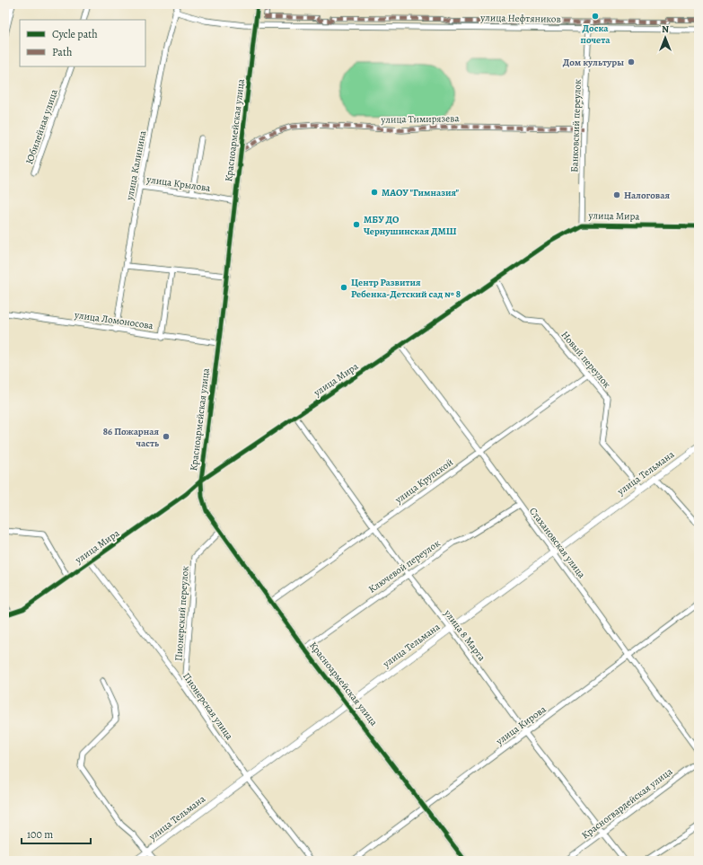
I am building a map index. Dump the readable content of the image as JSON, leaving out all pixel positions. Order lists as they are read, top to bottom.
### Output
{
  "streets": {
    "street": [
      "улица Нефтяников",
      "улица Тимирязева",
      "Банковский переулок",
      "Юбилейная улица",
      "Красноармейская улица",
      "улица Калинина",
      "улица Крылова",
      "улица Мира",
      "улица Ломоносова",
      "Новый переулок",
      "улица Тельмана",
      "улица Крупской",
      "Стахановская улица",
      "Ключевой переулок",
      "Пионерский переулок",
      "улица 8 Марта",
      "Пионерская улица",
      "улица Кирова",
      "Красногвардейская улица"
    ]
  },
  "crossings": [
    ["улица Нефтяников", "Банковский переулок"],
    ["улица Нефтяников", "Красноармейская улица"],
    ["улица Нефтяников", "улица Калинина"],
    ["улица Тимирязева", "Банковский переулок"],
    ["улица Тимирязева", "Красноармейская улица"],
    ["Банковский переулок", "улица Мира"],
    ["Красноармейская улица", "улица Крылова"],
    ["Красноармейская улица", "улица Мира"],
    ["Красноармейская улица", "улица Ломоносова"],
    ["Красноармейская улица", "улица Тельмана"],
    ["Красноармейская улица", "улица Крупской"],
    ["Красноармейская улица", "Ключевой переулок"],
    ["Красноармейская улица", "Пионерский переулок"],
    ["Красноармейская улица", "улица Кирова"],
    ["улица Калинина", "улица Крылова"],
    ["улица Калинина", "улица Ломоносова"],
    ["улица Мира", "Новый переулок"],
    ["улица Мира", "Стахановская улица"],
    ["улица Мира", "улица 8 Марта"],
    ["улица Мира", "Пионерская улица"],
    ["Новый переулок", "улица Тельмана"],
    ["Новый переулок", "улица Крупской"],
    ["улица Тельмана", "Стахановская улица"],
    ["улица Тельмана", "улица 8 Марта"],
    ["улица Тельмана", "Пионерская улица"],
    ["улица Крупской", "Стахановская улица"],
    ["улица Крупской", "улица 8 Марта"],
    ["Стахановская улица", "Ключевой переулок"],
    ["Стахановская улица", "улица Кирова"],
    ["Ключевой переулок", "улица 8 Марта"],
    ["Пионерский переулок", "Пионерская улица"],
    ["улица 8 Марта", "улица Кирова"],
    ["улица 8 Марта", "Красногвардейская улица"]
  ],
  "places": [
    "Доска почета",
    "Дом культуры",
    "МАОУ \"Гимназия\"",
    "Налоговая",
    "МБУ ДО Чернушинская ДМШ",
    "Центр Развития Ребенка-Детский сад № 8",
    "86 Пожарная часть"
  ],
  "legend": ["Cycle path", "Path"],
  "scale_bar": "100 m",
  "north": "top"
}
